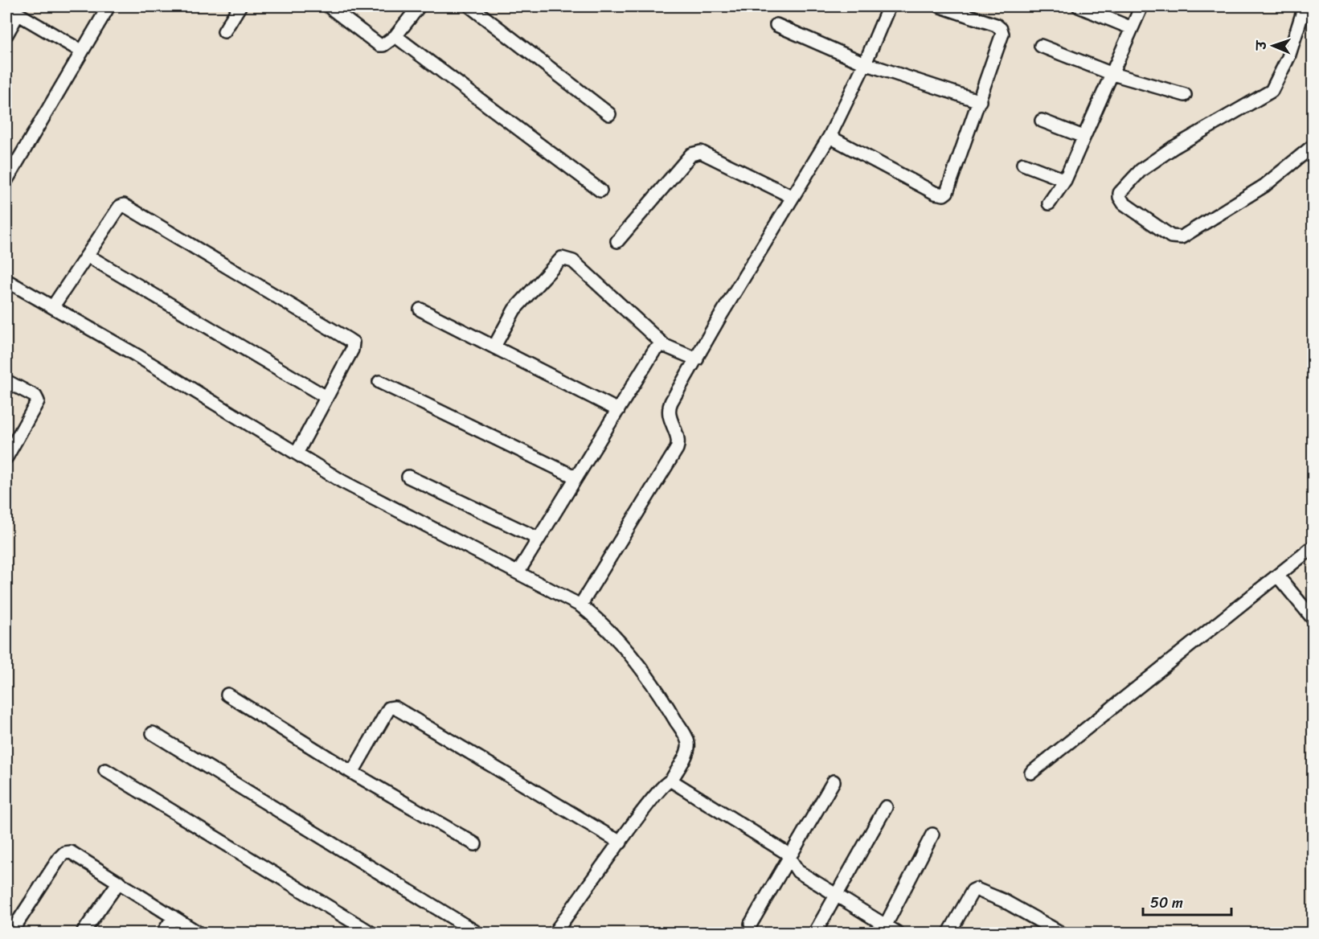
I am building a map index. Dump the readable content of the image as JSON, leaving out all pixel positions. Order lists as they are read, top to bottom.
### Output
{
  "scale_bar": "50 m",
  "north": "left"
}
